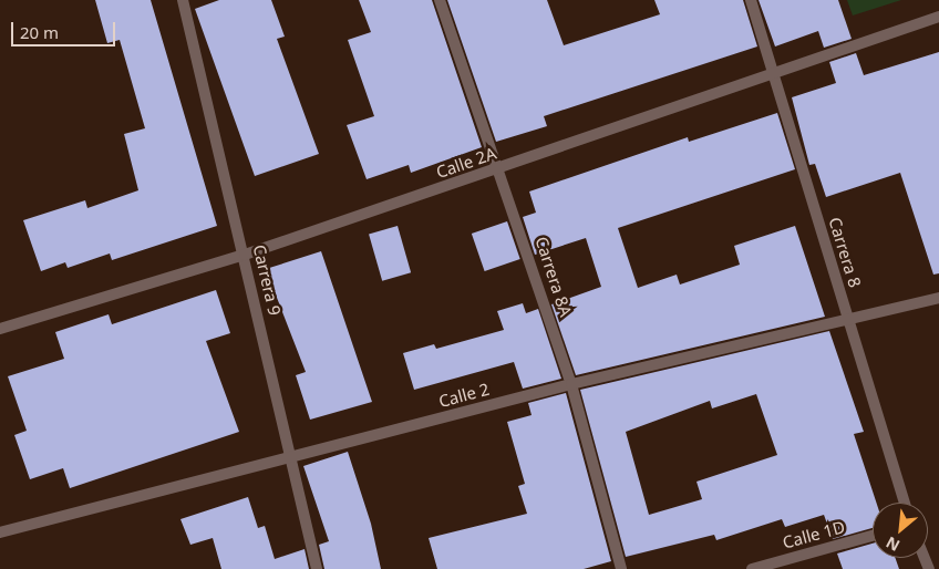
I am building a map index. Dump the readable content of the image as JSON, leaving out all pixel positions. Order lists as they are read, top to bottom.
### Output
{
  "streets": {
    "street": [
      "Calle 2A",
      "Carrera 8",
      "Carrera 8A",
      "Carrera 9",
      "Calle 2",
      "Calle 1D"
    ]
  },
  "crossings": [
    ["Calle 2A", "Carrera 8"],
    ["Calle 2A", "Carrera 8A"],
    ["Calle 2A", "Carrera 9"],
    ["Carrera 8", "Calle 2"],
    ["Carrera 8A", "Calle 2"],
    ["Carrera 9", "Calle 2"]
  ],
  "scale_bar": "20 m",
  "north": "bottom left"
}
